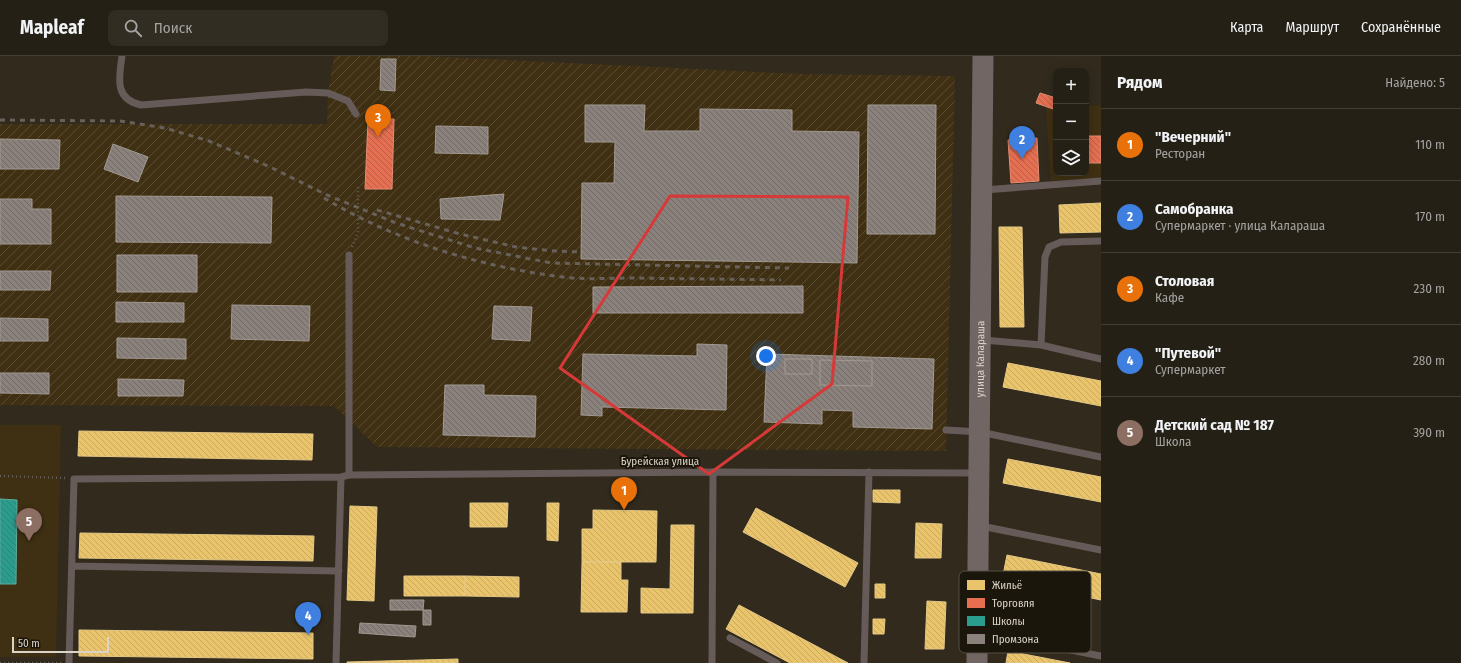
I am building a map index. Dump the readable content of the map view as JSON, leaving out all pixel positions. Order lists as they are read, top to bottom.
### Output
{
  "streets": {
    "street": ["улица Калараша"],
    "lane": ["Бурейская улица"]
  },
  "crossings": [
    ["улица Калараша", "Бурейская улица"]
  ],
  "legend": [
    "Жильё",
    "Торговля",
    "Школы",
    "Промзона"
  ],
  "scale_bar": "50 m",
  "page": {
    "header": "Mapleaf",
    "search": "Поиск",
    "nav": ["Карта", "Маршрут", "Сохранённые"],
    "heading": ["Рядом", "Найдено: 5"],
    "map_buttons": ["+", "−"],
    "pins": [
      "3",
      "2",
      "1",
      "5",
      "4"
    ],
    "list": [
      {
        "mark": "1",
        "name": "\"Вечерний\"",
        "note": "Ресторан",
        "value": "110 m"
      },
      {
        "mark": "2",
        "name": "Самобранка",
        "note": "Супермаркет · улица Калараша",
        "value": "170 m"
      },
      {
        "mark": "3",
        "name": "Столовая",
        "note": "Кафе",
        "value": "230 m"
      },
      {
        "mark": "4",
        "name": "\"Путевой\"",
        "note": "Супермаркет",
        "value": "280 m"
      },
      {
        "mark": "5",
        "name": "Детский сад № 187",
        "note": "Школа",
        "value": "390 m"
      }
    ],
    "scale": "50 m"
  }
}
